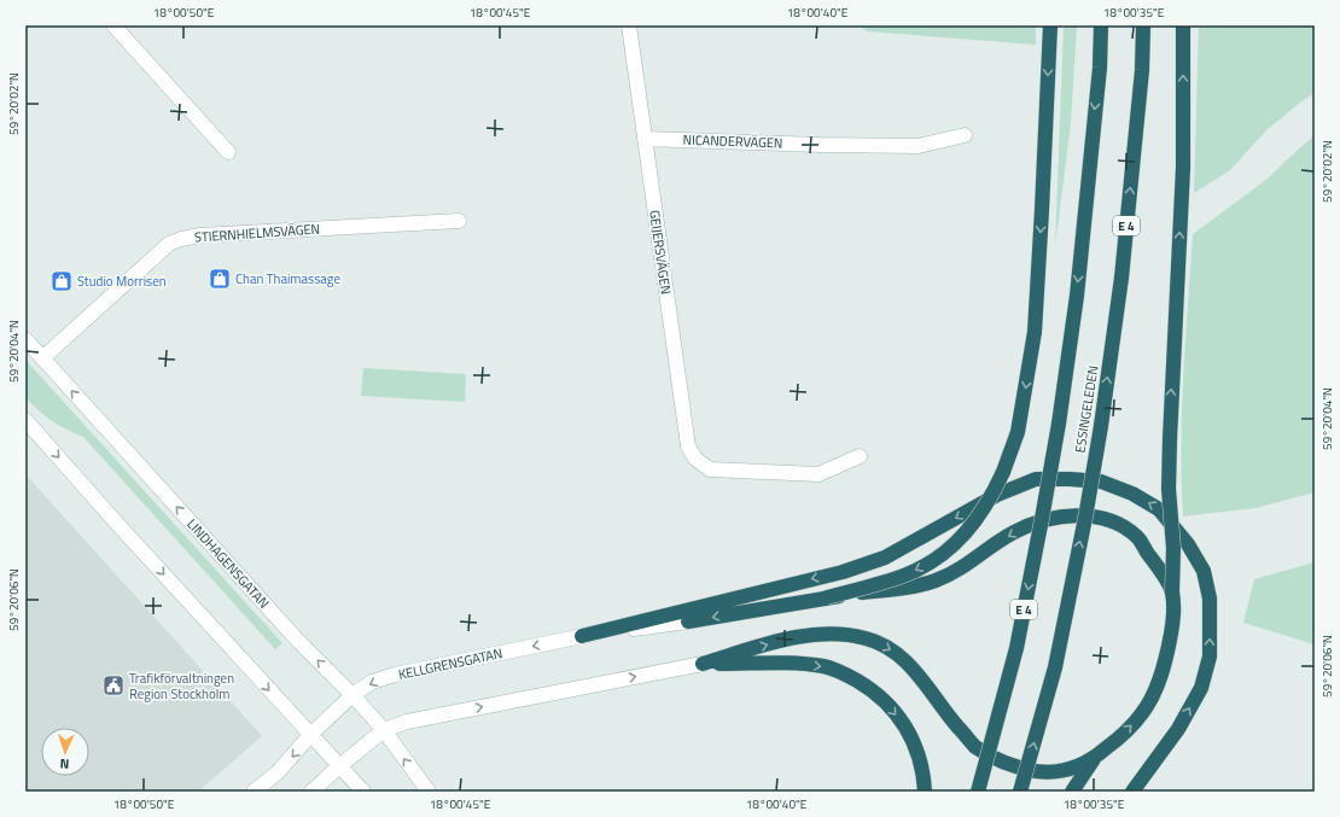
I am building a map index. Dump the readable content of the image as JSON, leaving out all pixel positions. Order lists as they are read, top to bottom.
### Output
{
  "streets": {
    "highway": ["E 4", "ESSINGELEDEN"],
    "street": [
      "NICANDERVÄGEN",
      "STIERNHIELMSVÄGEN",
      "GEIJERSVÄGEN",
      "LINDHAGENSGATAN",
      "KELLGRENSGATAN"
    ]
  },
  "crossings": [
    ["NICANDERVÄGEN", "GEIJERSVÄGEN"],
    ["STIERNHIELMSVÄGEN", "LINDHAGENSGATAN"],
    ["LINDHAGENSGATAN", "KELLGRENSGATAN"]
  ],
  "places": {
    "shop": ["Chan Thaimassage", "Studio Morrisen"],
    "public building": ["Trafikförvaltningen Region Stockholm"]
  },
  "north": "bottom",
  "coordinates": [
    "18°00'50\"E",
    "18°00'45\"E",
    "18°00'40\"E",
    "18°00'35\"E",
    "59°20'02\"N",
    "59°20'04\"N",
    "59°20'06\"N"
  ]
}
